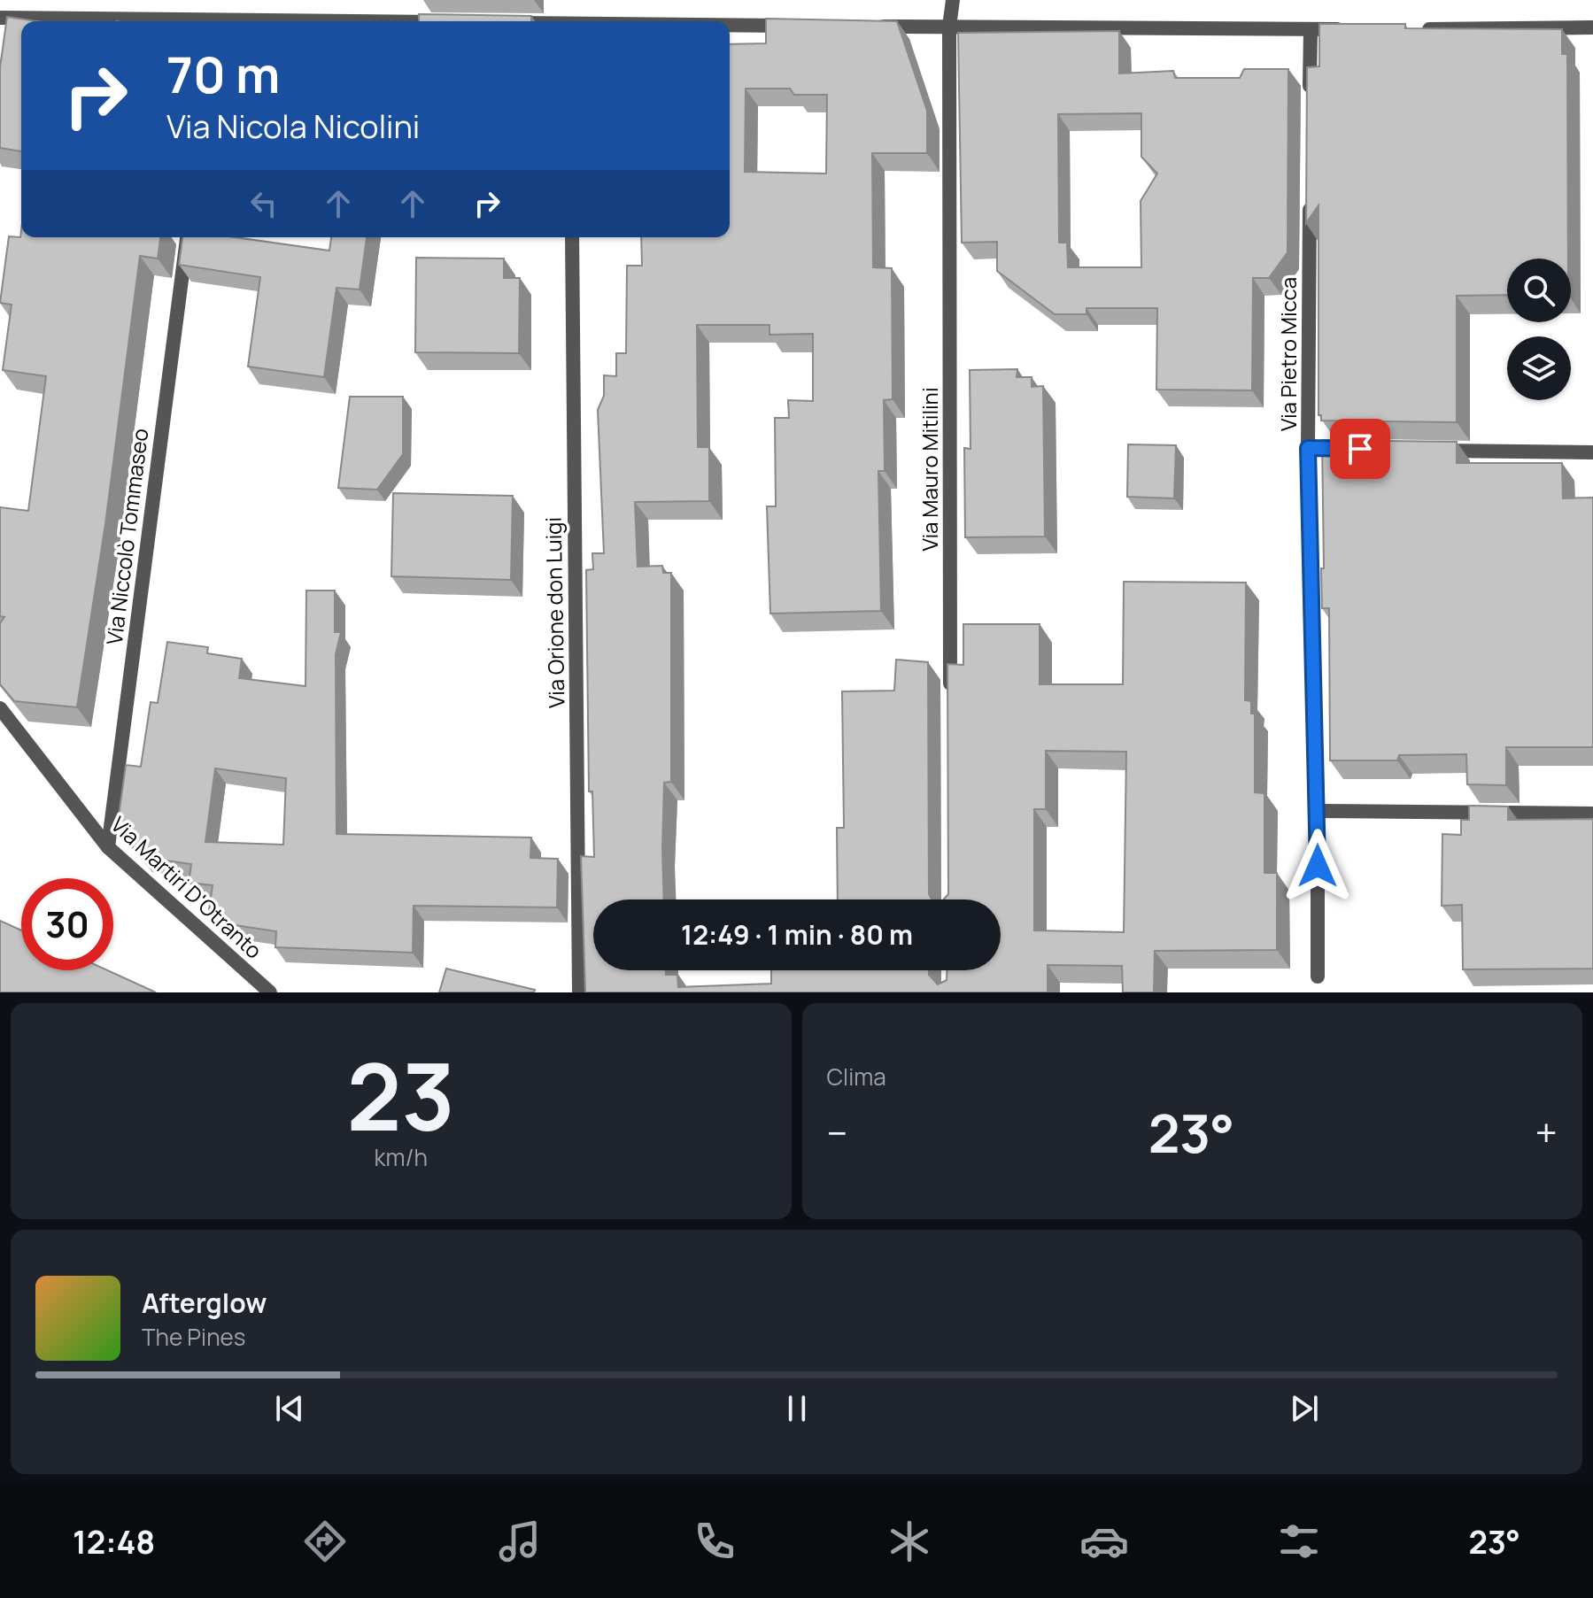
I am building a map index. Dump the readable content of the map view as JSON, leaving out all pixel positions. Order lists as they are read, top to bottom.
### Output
{
  "streets": {
    "street": [
      "Via Pietro Micca",
      "Via Mauro Mitilini",
      "Via Niccolò Tommaseo",
      "Via Orione don Luigi",
      "Via Martiri D'Otranto"
    ]
  },
  "crossings": [
    ["Via Niccolò Tommaseo", "Via Martiri D'Otranto"]
  ],
  "page": {
    "turn": ["70 m", "Via Nicola Nicolini"],
    "limit": "30",
    "trip": "12:49 · 1 min · 80 m",
    "tile": [
      ["23", "km/h"],
      "Clima"
    ],
    "heat": ["−", "23°", "+"],
    "song": ["Afterglow", "The Pines"],
    "tabs": ["12:48", "23°"]
  }
}
